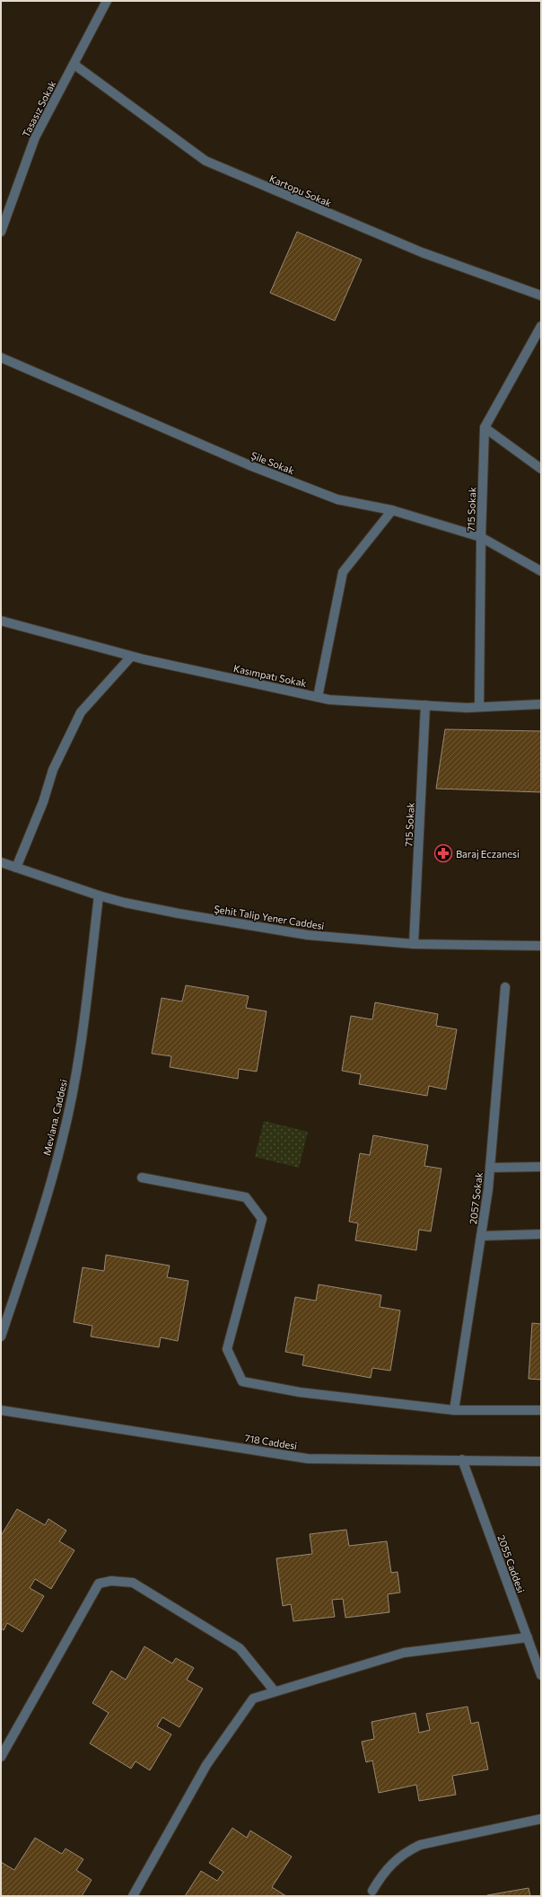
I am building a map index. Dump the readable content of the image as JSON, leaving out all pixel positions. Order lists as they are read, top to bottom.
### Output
{
  "streets": {
    "street": [
      "Tasasız Sokak",
      "Kartopu Sokak",
      "Şile Sokak",
      "715 Sokak",
      "Kasımpatı Sokak",
      "Şehit Talip Yener Caddesi",
      "Mevlana. Caddesi",
      "2057 Sokak",
      "718 Caddesi",
      "2055 Caddesi"
    ]
  },
  "crossings": [
    ["Tasasız Sokak", "Kartopu Sokak"],
    ["Şile Sokak", "715 Sokak"],
    ["715 Sokak", "Kasımpatı Sokak"],
    ["715 Sokak", "Şehit Talip Yener Caddesi"],
    ["Şehit Talip Yener Caddesi", "Mevlana. Caddesi"],
    ["718 Caddesi", "2055 Caddesi"]
  ],
  "places": {
    "pharmacy": ["Baraj Eczanesi"]
  }
}
